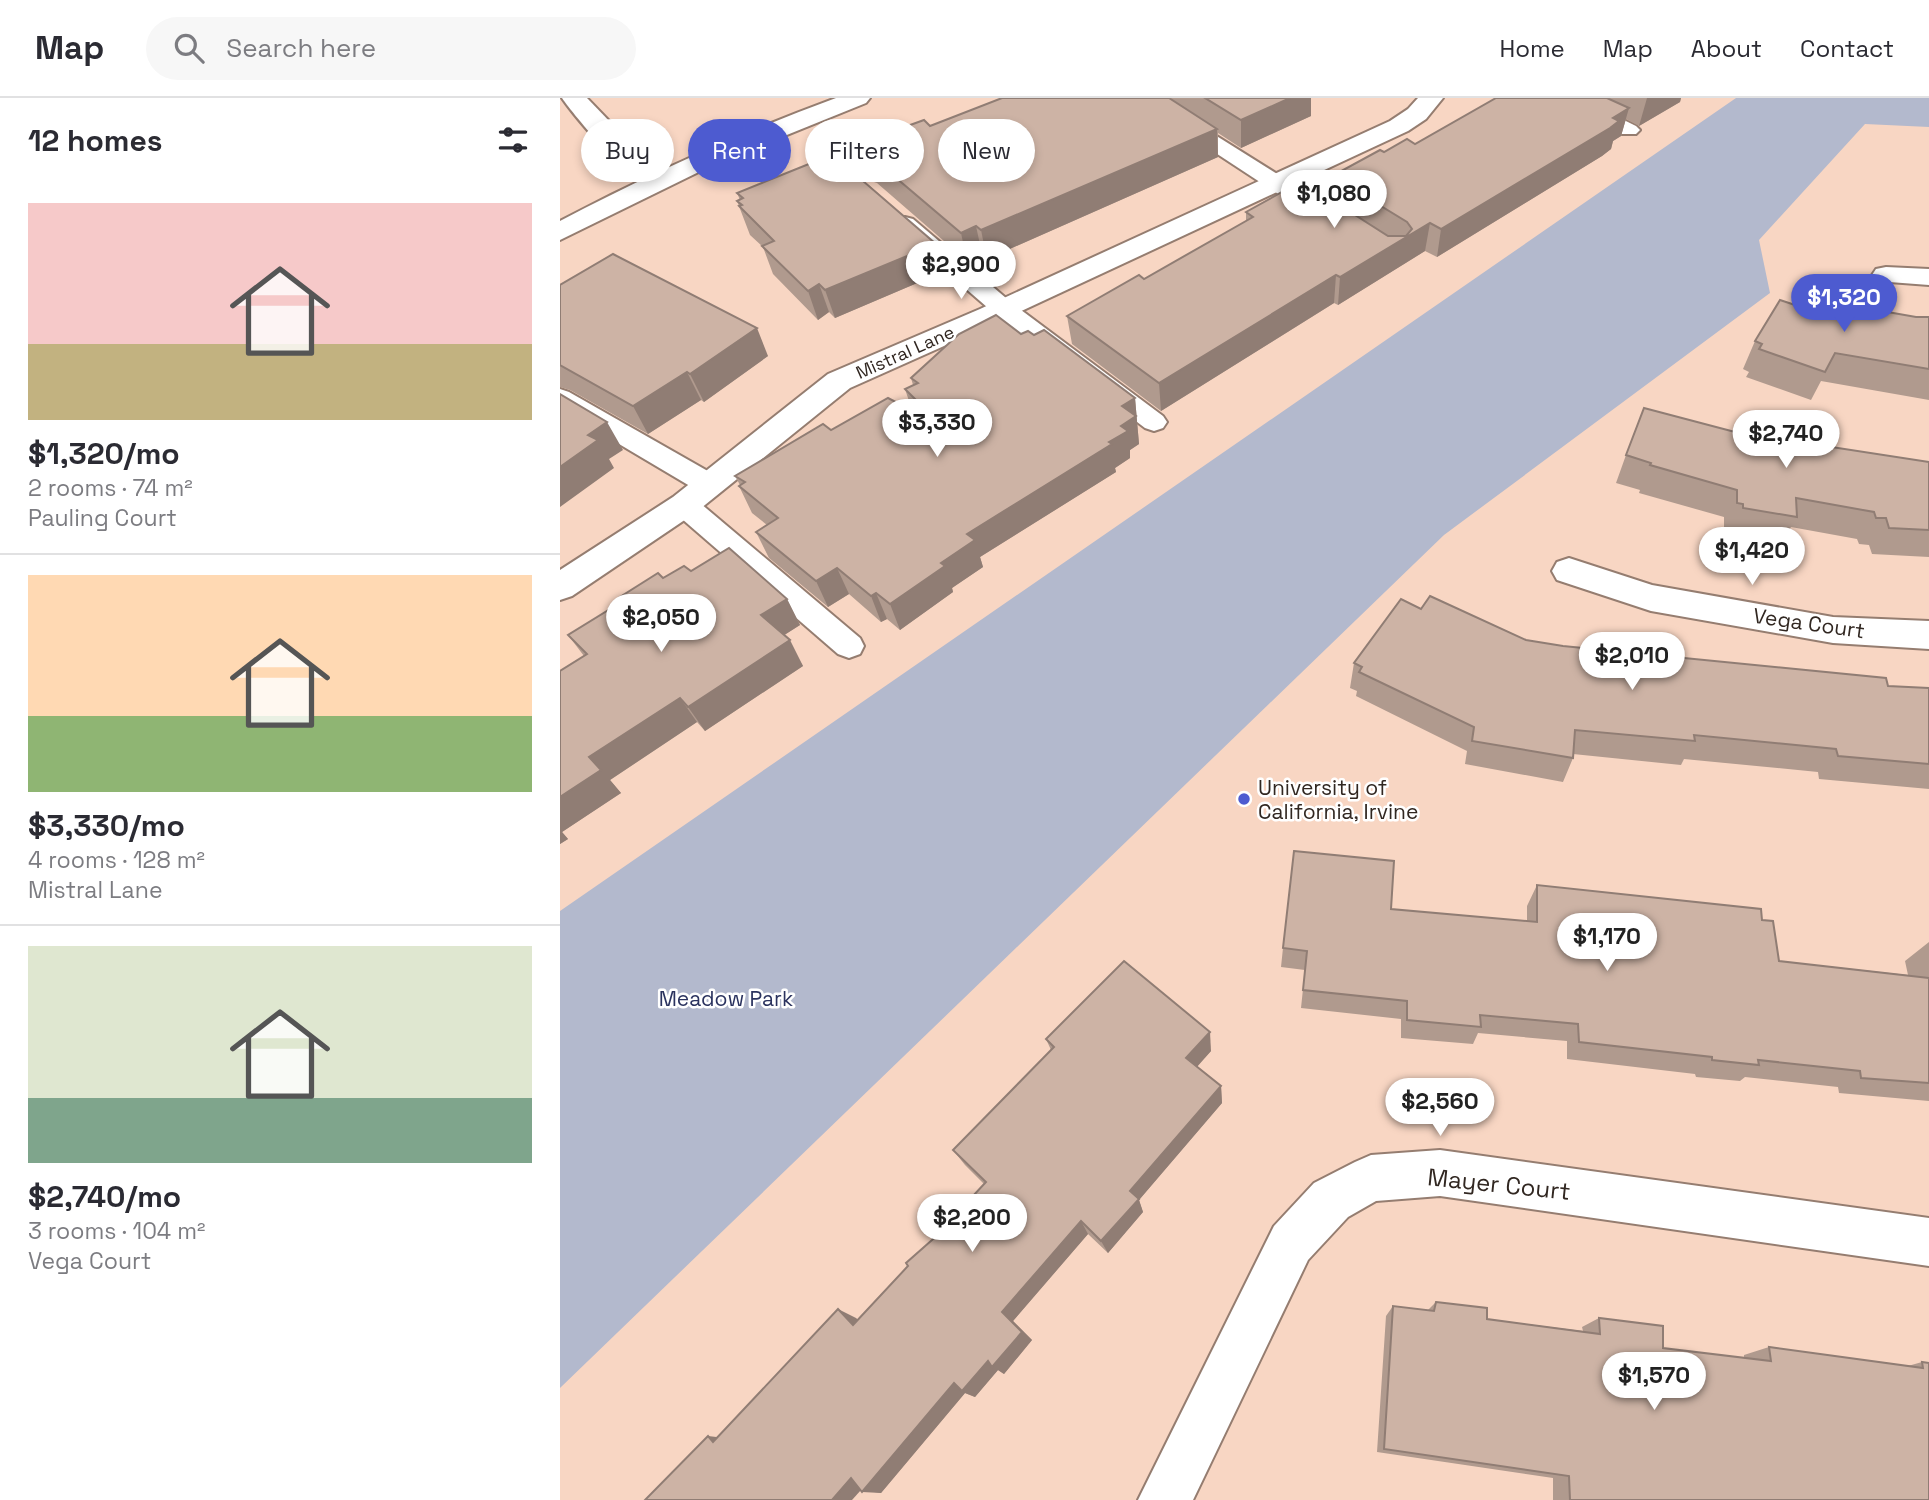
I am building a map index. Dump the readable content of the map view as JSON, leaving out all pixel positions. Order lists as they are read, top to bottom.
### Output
{
  "streets": {
    "street": ["Mistral Lane", "Vega Court", "Mayer Court"]
  },
  "parks": ["Meadow Park"],
  "places": ["University of California, Irvine"],
  "page": {
    "header": "Map",
    "search": "Search here",
    "nav": [
      "Home",
      "Map",
      "About",
      "Contact"
    ],
    "heading": "12 homes",
    "chip": [
      "Buy",
      "Rent",
      "Filters",
      "New"
    ],
    "price": [
      "$1,080",
      "$2,900",
      "$1,320",
      "$3,330",
      "$2,740",
      "$1,420",
      "$2,050",
      "$2,010",
      "$1,170",
      "$2,560",
      "$2,200",
      "$1,570"
    ],
    "list": [
      {
        "name": "$1,320/mo",
        "note": "2 rooms · 74 m² · Pauling Court"
      },
      {
        "name": "$3,330/mo",
        "note": "4 rooms · 128 m² · Mistral Lane"
      },
      {
        "name": "$2,740/mo",
        "note": "3 rooms · 104 m² · Vega Court"
      }
    ]
  }
}
